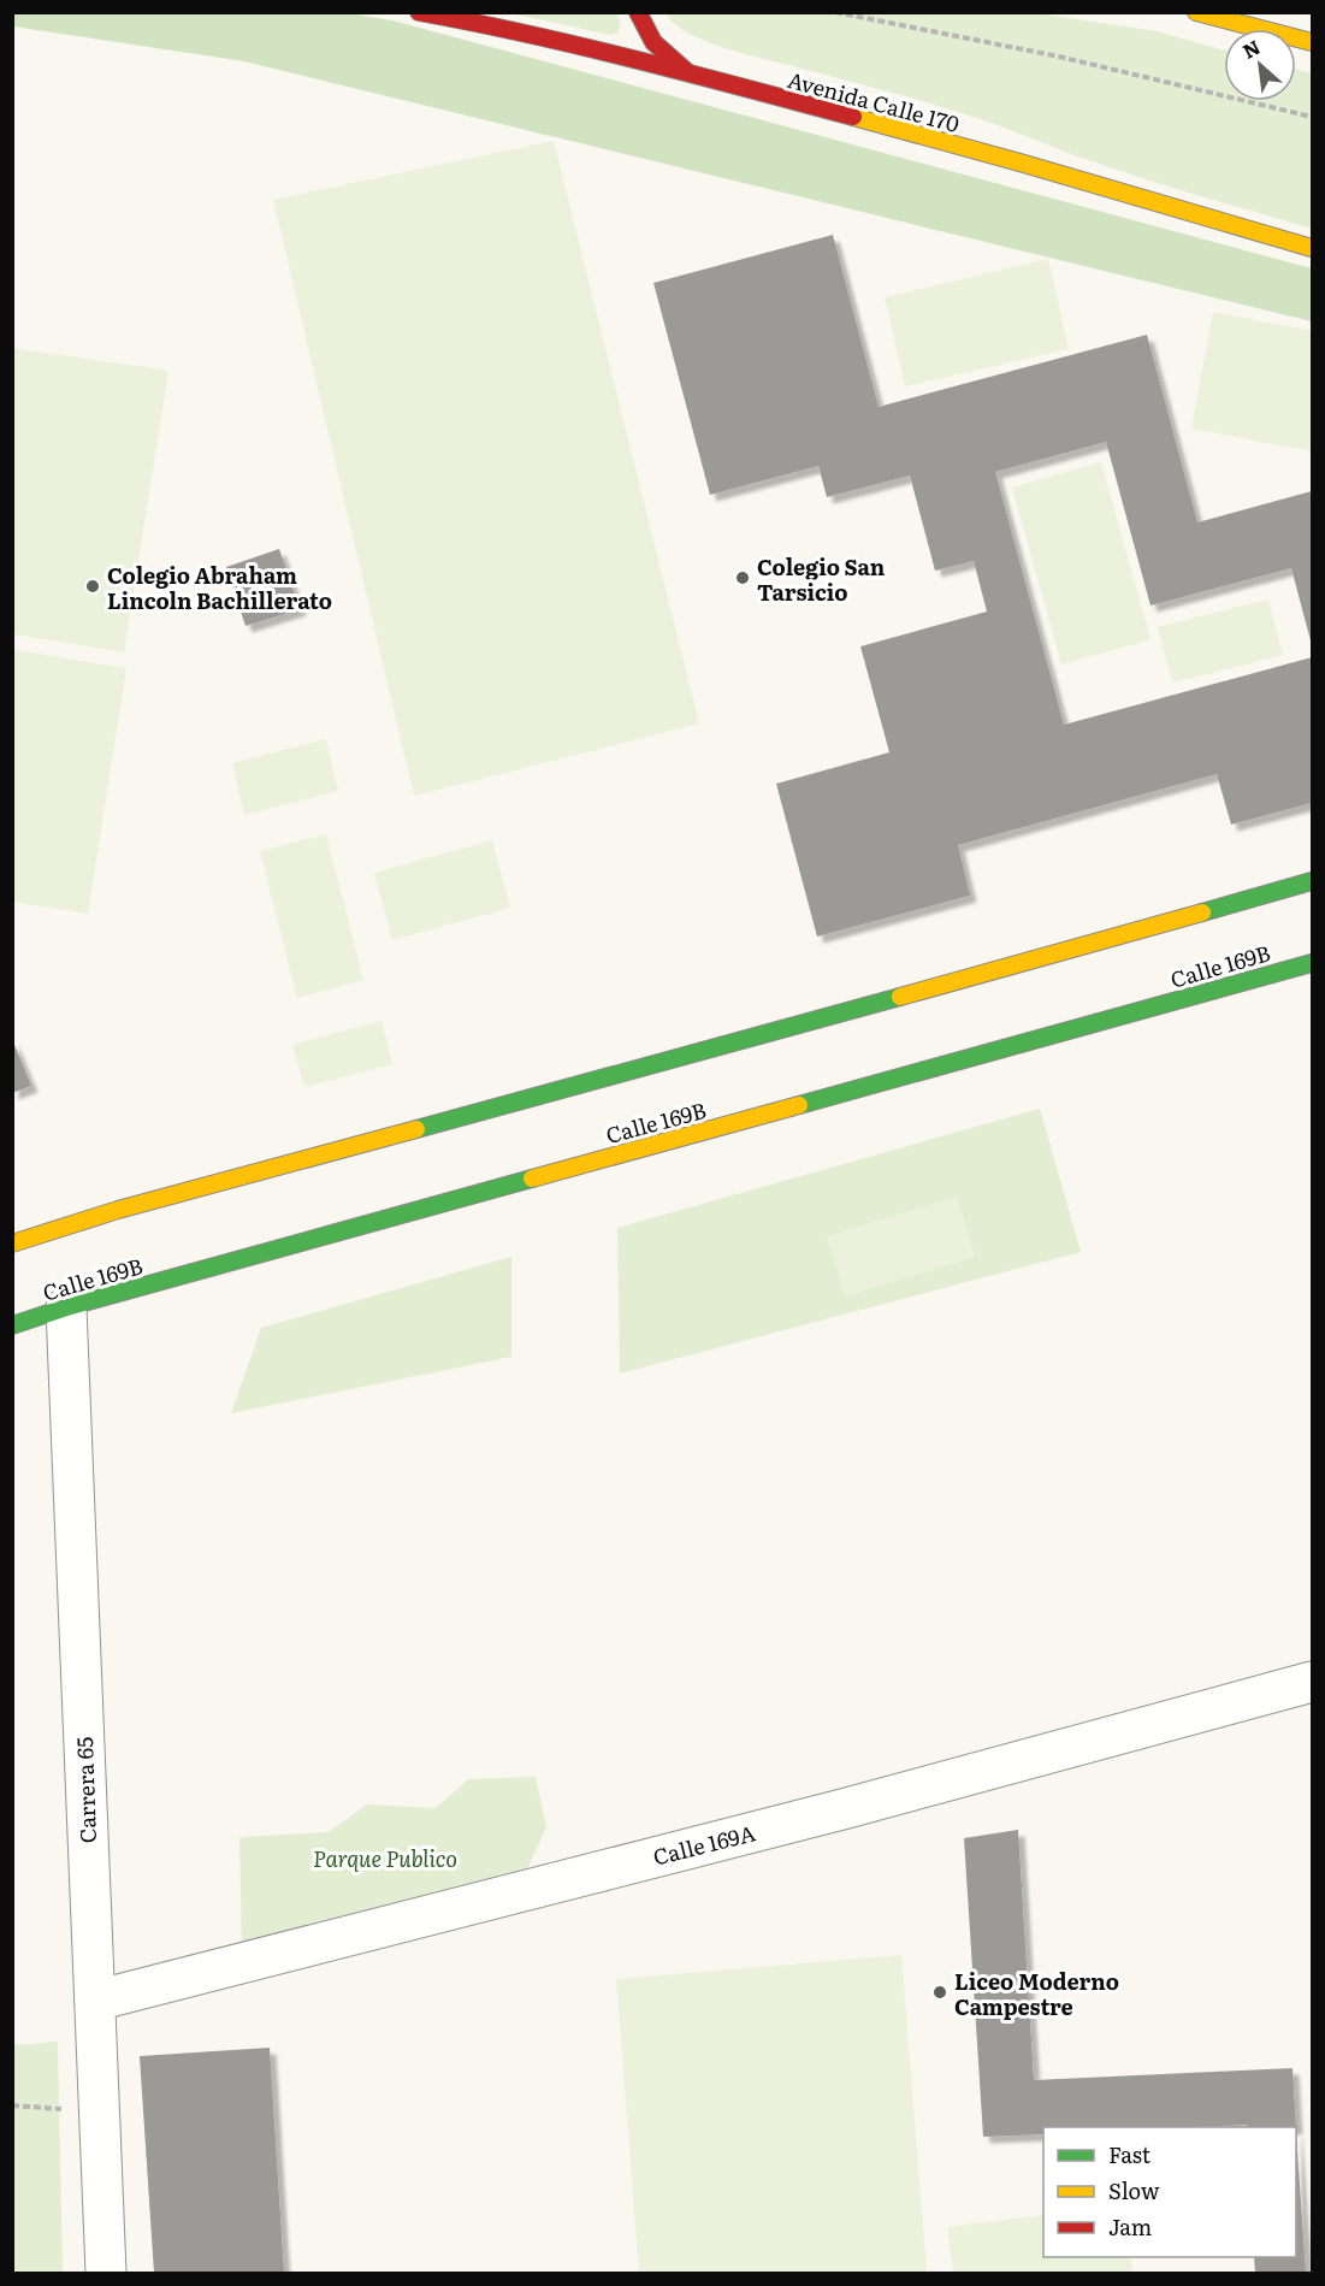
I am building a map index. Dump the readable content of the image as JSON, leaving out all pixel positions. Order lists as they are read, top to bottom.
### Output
{
  "streets": {
    "main road": ["Avenida Calle 170", "Calle 169B"],
    "street": ["Carrera 65", "Calle 169A"]
  },
  "crossings": [
    ["Calle 169B", "Carrera 65"],
    ["Carrera 65", "Calle 169A"]
  ],
  "parks": ["Parque Publico"],
  "places": ["Colegio San Tarsicio", "Colegio Abraham Lincoln Bachillerato", "Liceo Moderno Campestre"],
  "legend": ["Fast", "Slow", "Jam"],
  "north": "top left"
}
